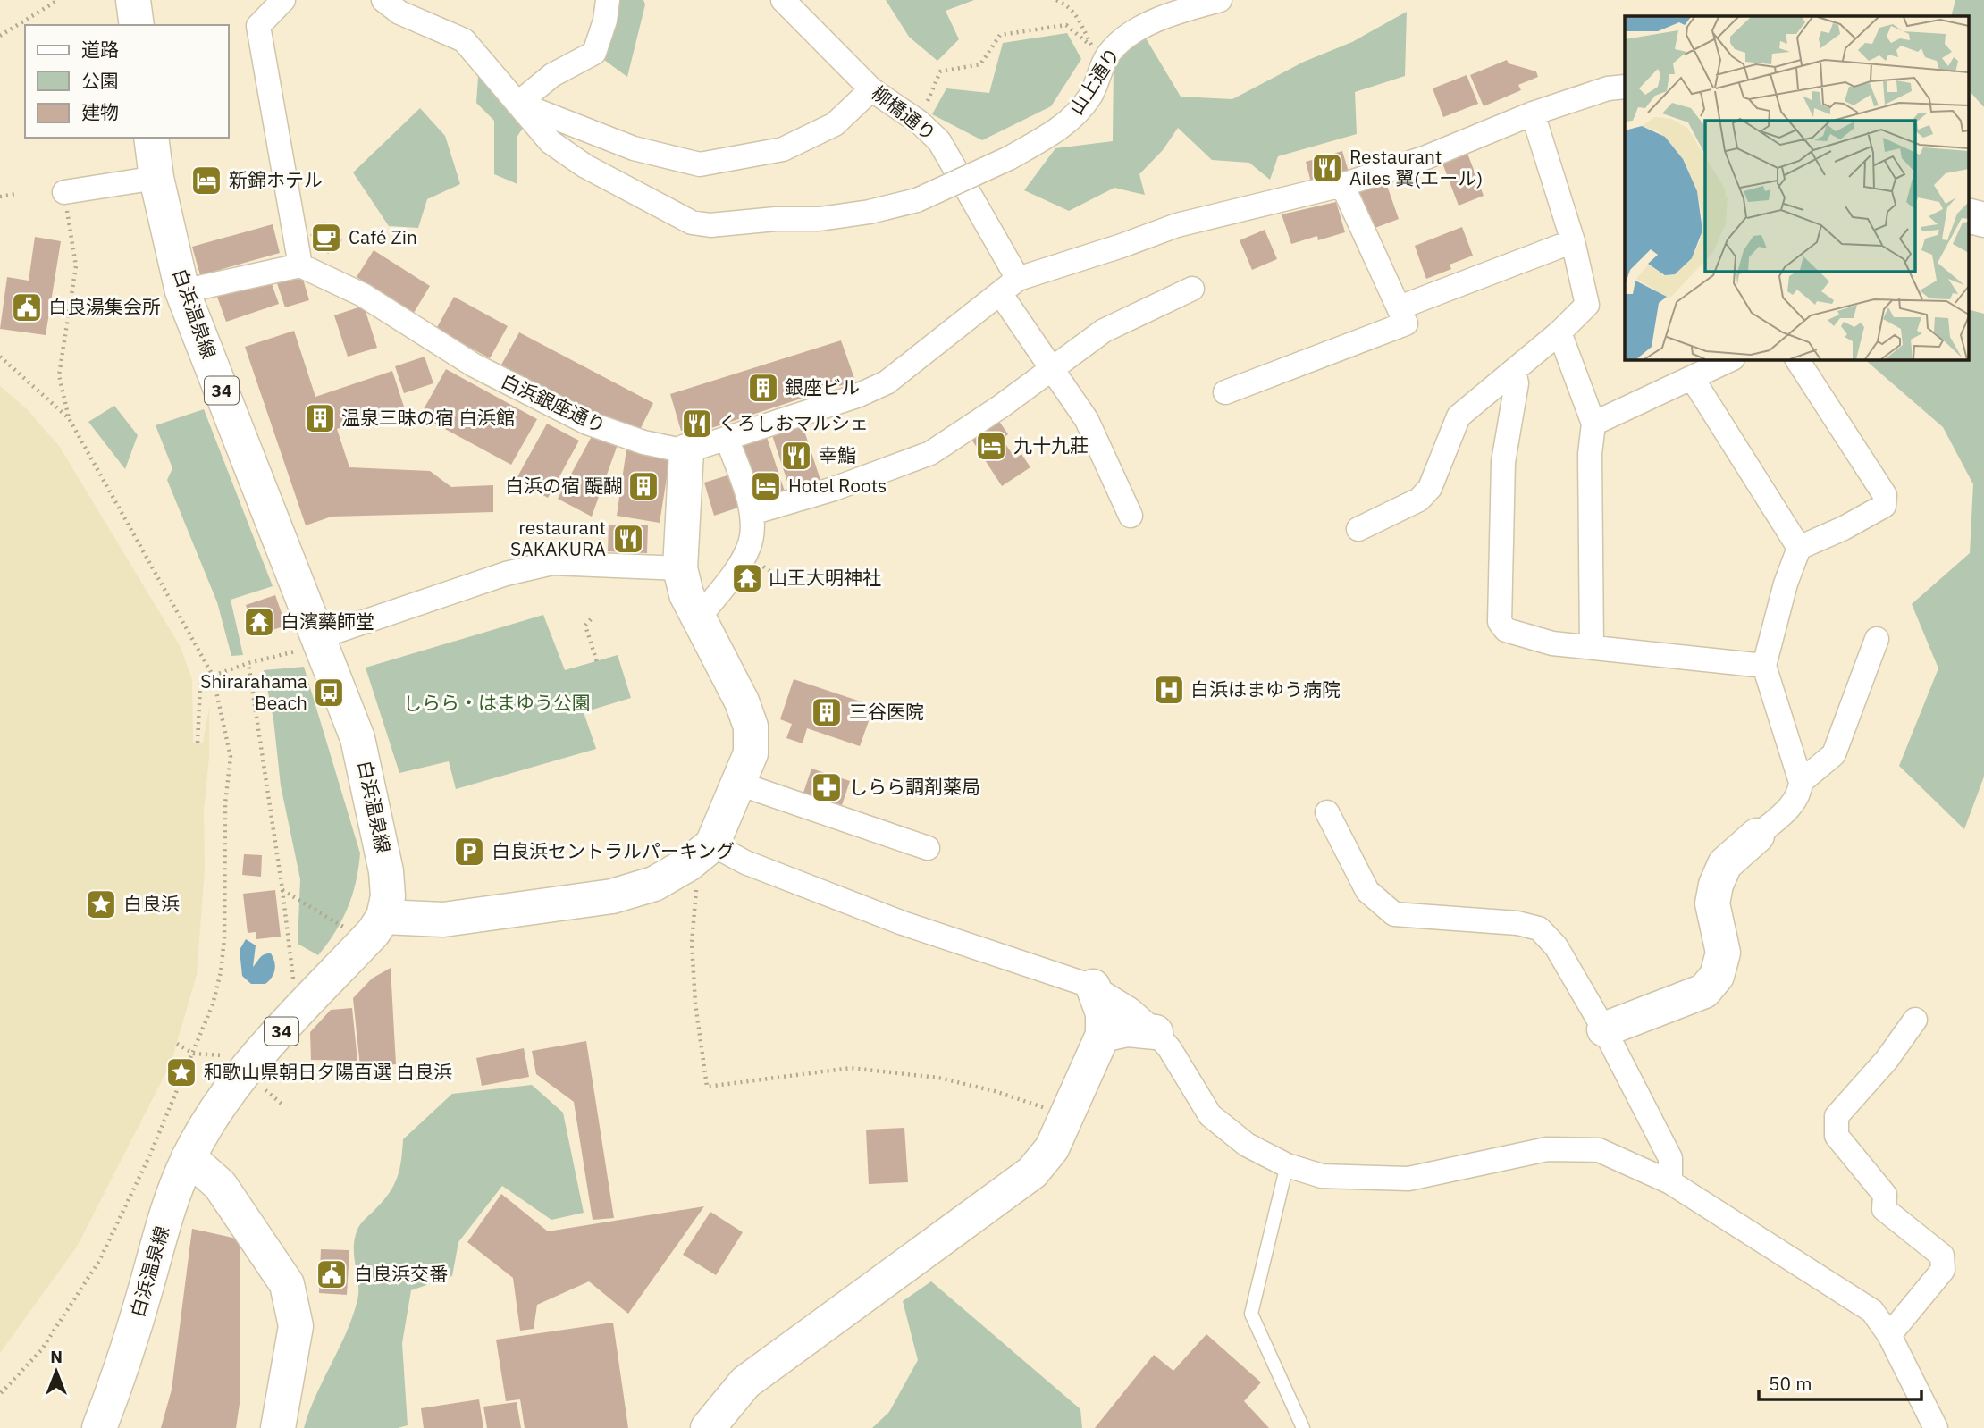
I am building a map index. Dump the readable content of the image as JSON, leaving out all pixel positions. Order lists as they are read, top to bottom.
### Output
{
  "streets": {
    "street": [
      "山上通り",
      "柳橋通り",
      "白浜温泉線",
      "34",
      "白浜銀座通り"
    ]
  },
  "crossings": [
    ["柳橋通り", "白浜銀座通り"]
  ],
  "parks": ["しらら・はまゆう公園"],
  "places": {
    "restaurant": [
      "Restaurant Ailes 翼(エール)",
      "くろしおマルシェ",
      "幸鮨",
      "restaurant SAKAKURA"
    ],
    "hotel": ["新錦ホテル", "九十九莊", "Hotel Roots"],
    "cafe": ["Café Zin"],
    "public building": ["白良湯集会所", "白良浜交番"],
    "building": [
      "銀座ビル",
      "温泉三昧の宿 白浜館",
      "白浜の宿 醍醐",
      "三谷医院"
    ],
    "temple": ["山王大明神社", "白濱藥師堂"],
    "hospital": ["白浜はまゆう病院"],
    "bus stop": ["Shirarahama Beach"],
    "pharmacy": ["しらら調剤薬局"],
    "parking": ["白良浜セントラルパーキング"],
    "place": ["白良浜", "和歌山県朝日夕陽百選 白良浜"]
  },
  "legend": ["道路", "公園", "建物"],
  "scale_bar": "50 m",
  "north": "top"
}
